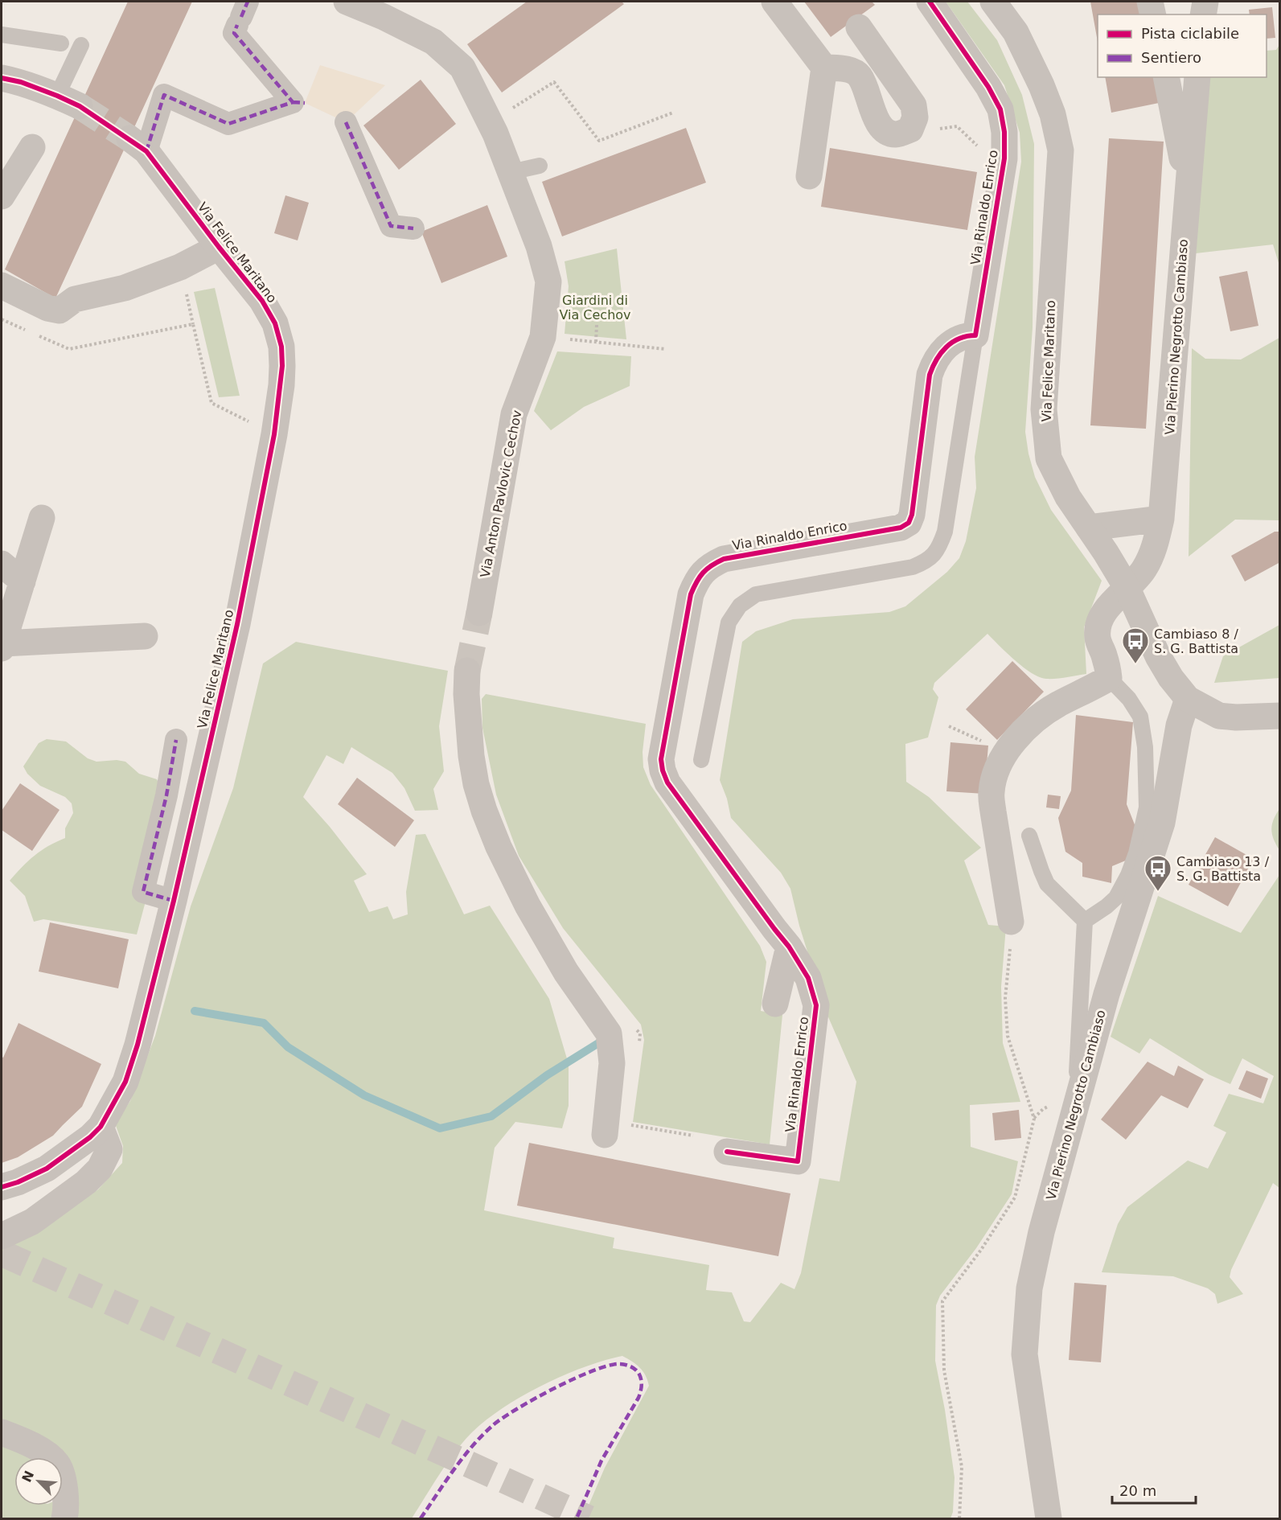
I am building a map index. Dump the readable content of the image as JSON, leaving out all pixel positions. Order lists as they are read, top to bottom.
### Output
{
  "streets": {
    "street": [
      "Via Rinaldo Enrico",
      "Via Felice Maritano",
      "Via Pierino Negrotto Cambiaso",
      "Via Anton Pavlovic Cechov"
    ]
  },
  "crossings": [
    ["Via Felice Maritano", "Via Pierino Negrotto Cambiaso"]
  ],
  "parks": ["Giardini di Via Cechov"],
  "places": {
    "bus stop": ["Cambiaso 8 / S. G. Battista", "Cambiaso 13 / S. G. Battista"]
  },
  "legend": ["Pista ciclabile", "Sentiero"],
  "scale_bar": "20 m",
  "north": "top left"
}
